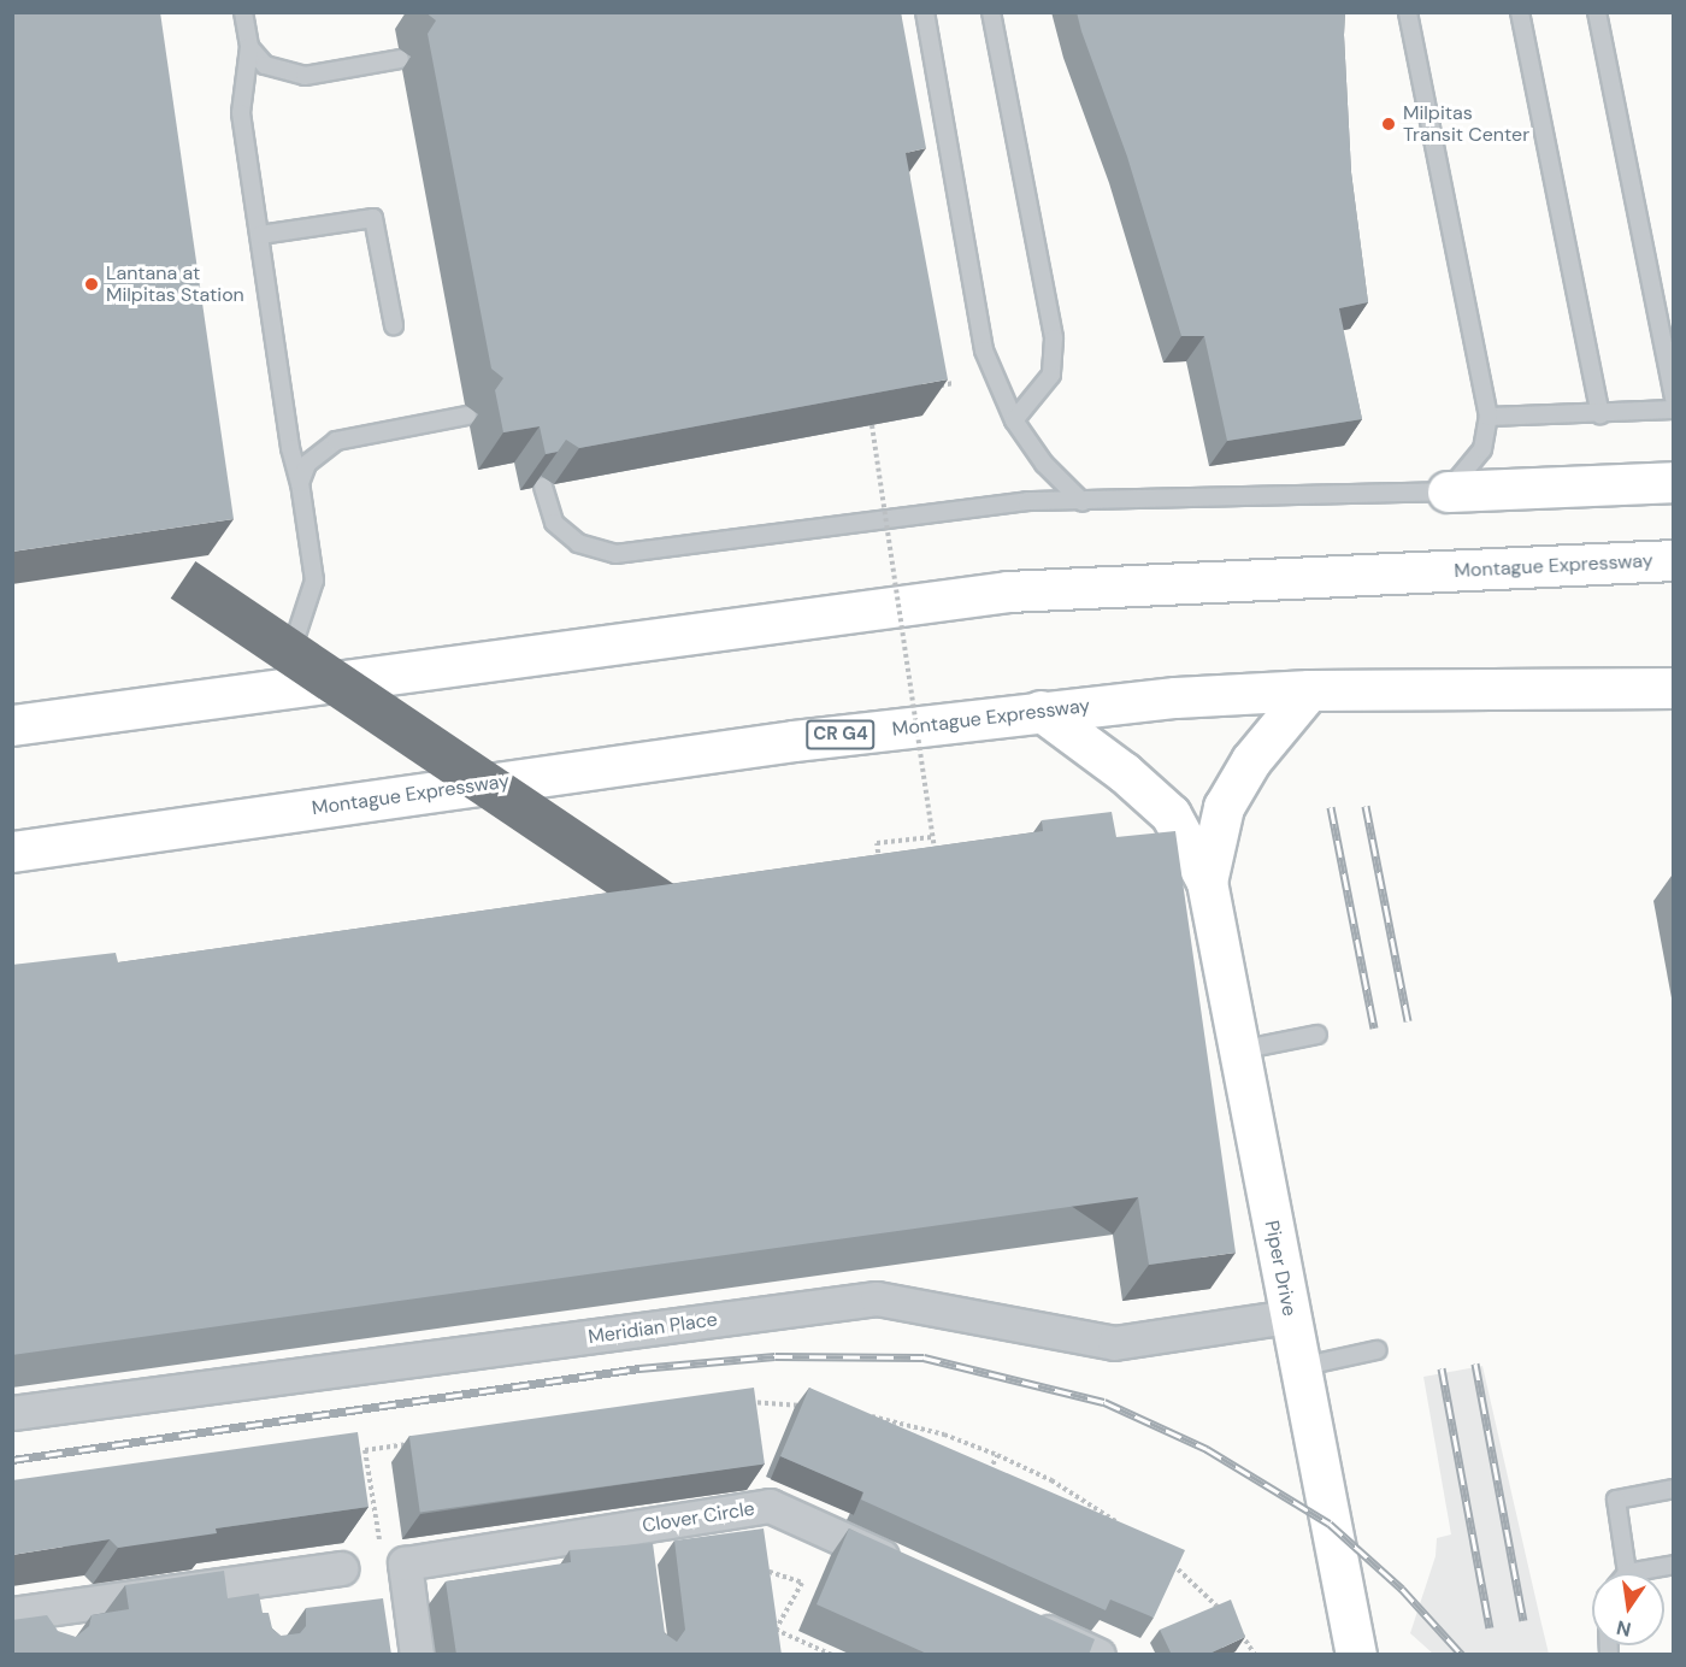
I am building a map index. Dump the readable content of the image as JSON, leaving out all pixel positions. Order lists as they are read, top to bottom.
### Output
{
  "streets": {
    "main road": ["Montague Expressway", "CR G4", "Piper Drive"],
    "street": ["Meridian Place", "Clover Circle"]
  },
  "crossings": [
    ["Montague Expressway", "Piper Drive"],
    ["Piper Drive", "Meridian Place"]
  ],
  "places": ["Milpitas Transit Center", "Lantana at Milpitas Station"],
  "north": "bottom"
}
